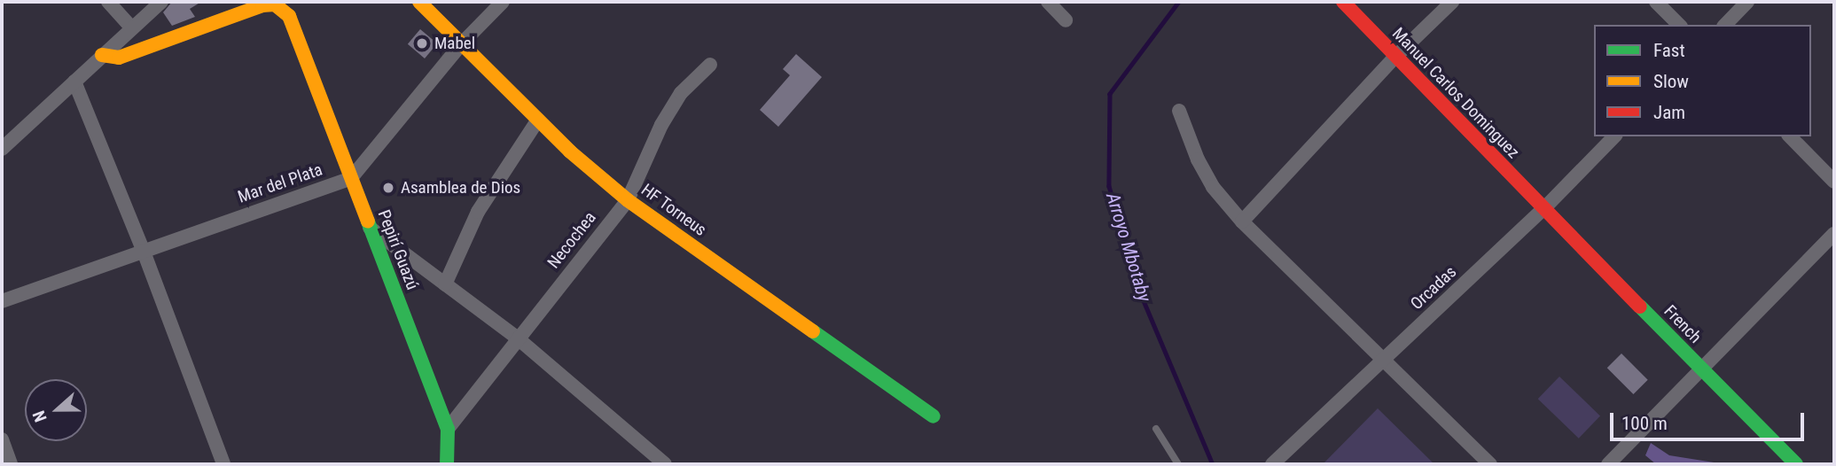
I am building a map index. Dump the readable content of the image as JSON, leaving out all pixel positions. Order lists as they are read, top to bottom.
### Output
{
  "streets": {
    "street": [
      "Manuel Carlos Dominguez",
      "Mar del Plata",
      "HF Torneus",
      "Necochea",
      "Pepirí Guazú",
      "Orcadas",
      "French"
    ]
  },
  "crossings": [
    ["Manuel Carlos Dominguez", "Orcadas"],
    ["Manuel Carlos Dominguez", "French"],
    ["Mar del Plata", "Pepirí Guazú"],
    ["HF Torneus", "Necochea"],
    ["Necochea", "Pepirí Guazú"],
    ["Orcadas", "French"]
  ],
  "water": ["Arroyo Mbotaby"],
  "places": ["Mabel", "Asamblea de Dios"],
  "legend": ["Fast", "Slow", "Jam"],
  "scale_bar": "100 m",
  "north": "left"
}
